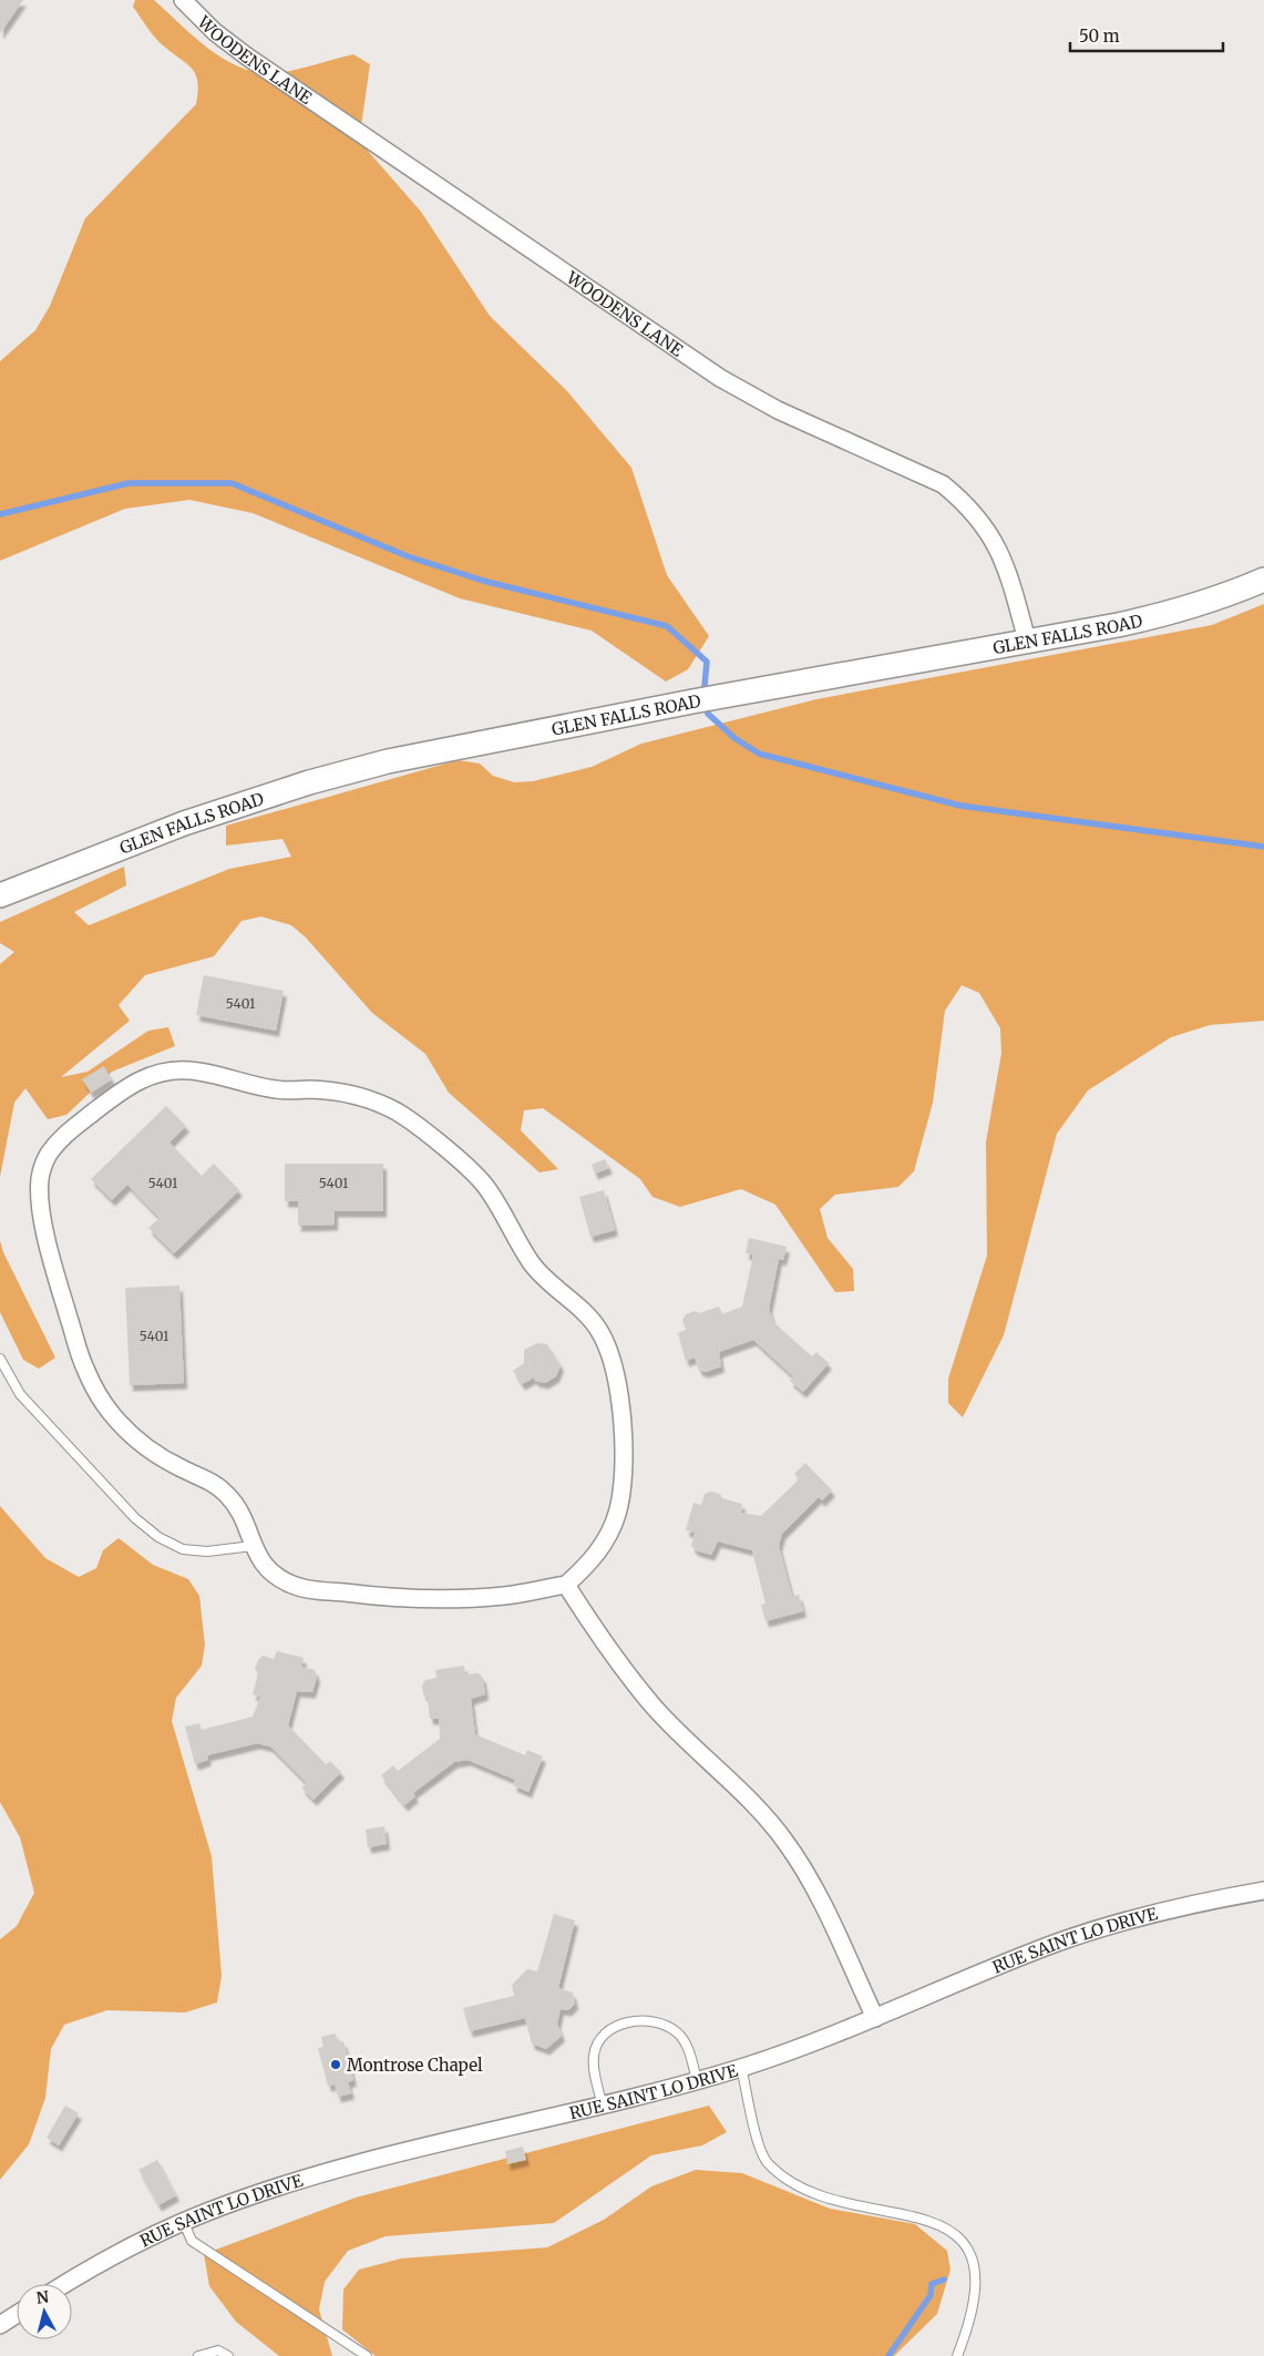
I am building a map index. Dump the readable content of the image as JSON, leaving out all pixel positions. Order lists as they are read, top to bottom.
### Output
{
  "streets": {
    "street": ["WOODENS LANE", "GLEN FALLS ROAD", "RUE SAINT LO DRIVE"]
  },
  "crossings": [
    ["WOODENS LANE", "GLEN FALLS ROAD"]
  ],
  "places": ["Montrose Chapel"],
  "house_numbers": [
    "5401",
    "5401",
    "5401",
    "5401"
  ],
  "scale_bar": "50 m",
  "north": "top"
}
